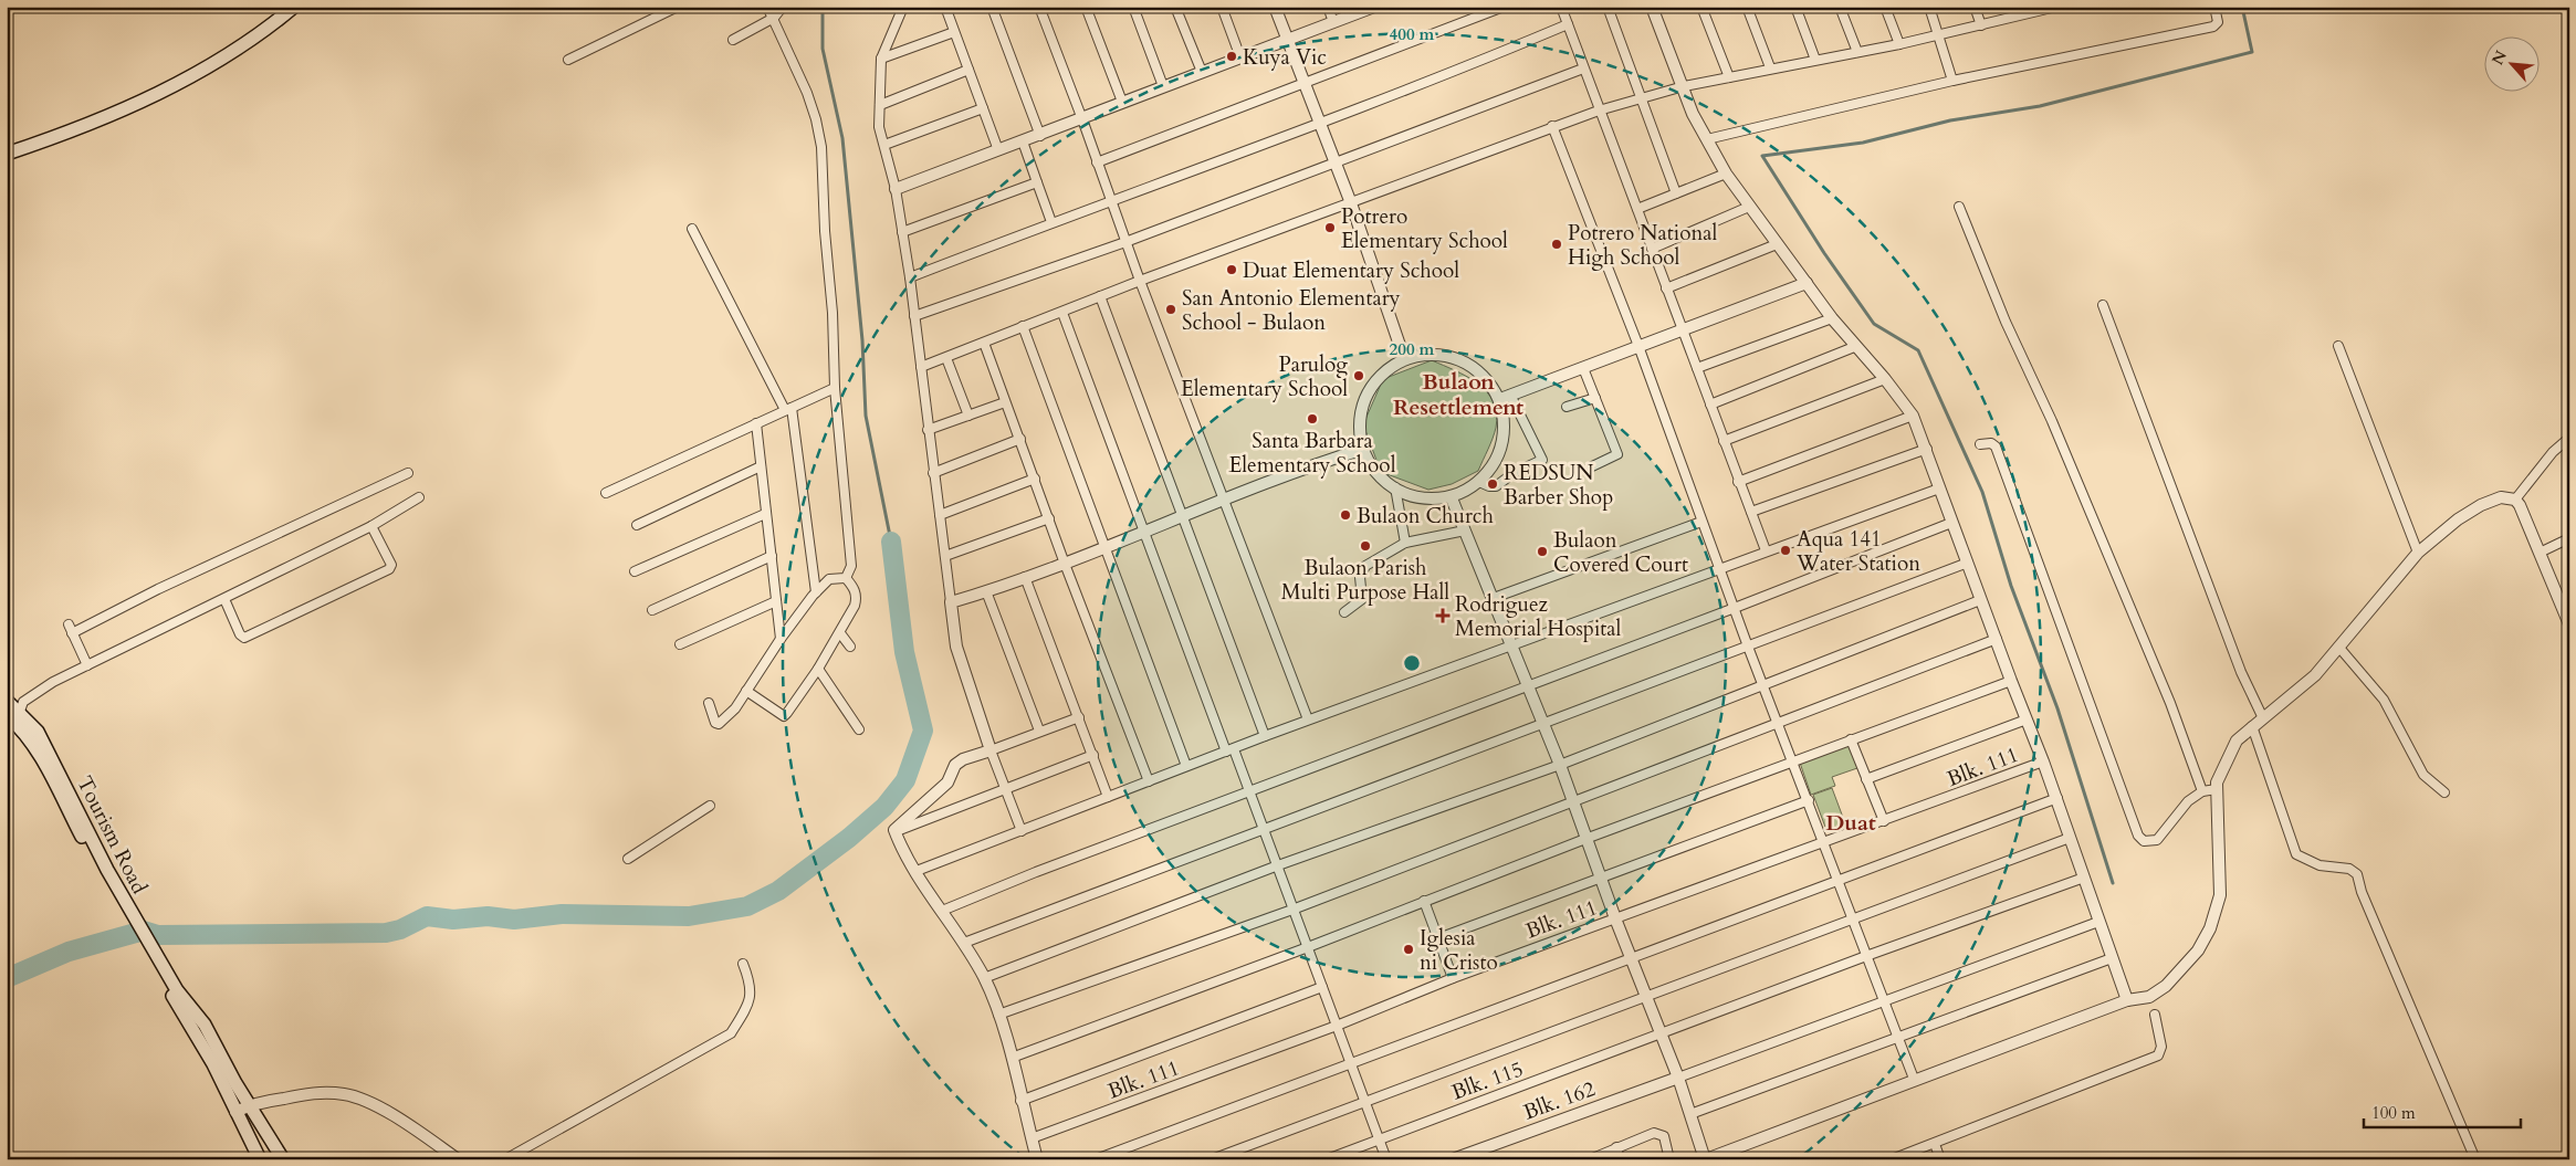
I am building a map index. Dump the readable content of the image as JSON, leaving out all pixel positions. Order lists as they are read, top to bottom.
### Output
{
  "streets": {
    "main road": ["Tourism Road"],
    "street": ["Blk. 111", "Blk. 115", "Blk. 162"]
  },
  "districts": ["Bulaon Resettlement", "Duat"],
  "places": {
    "other": [
      "Kuya Vic",
      "Potrero Elementary School",
      "Potrero National High School",
      "Duat Elementary School",
      "San Antonio Elementary School - Bulaon",
      "Parulog Elementary School",
      "Santa Barbara Elementary School",
      "REDSUN Barber Shop",
      "Bulaon Church",
      "Bulaon Parish Multi Purpose Hall",
      "Aqua 141 Water Station",
      "Bulaon Covered Court",
      "Iglesia ni Cristo"
    ],
    "health": ["Rodriguez Memorial Hospital"]
  },
  "scale_bar": "100 m",
  "north": "top left",
  "rings": ["400 m", "200 m"]
}
